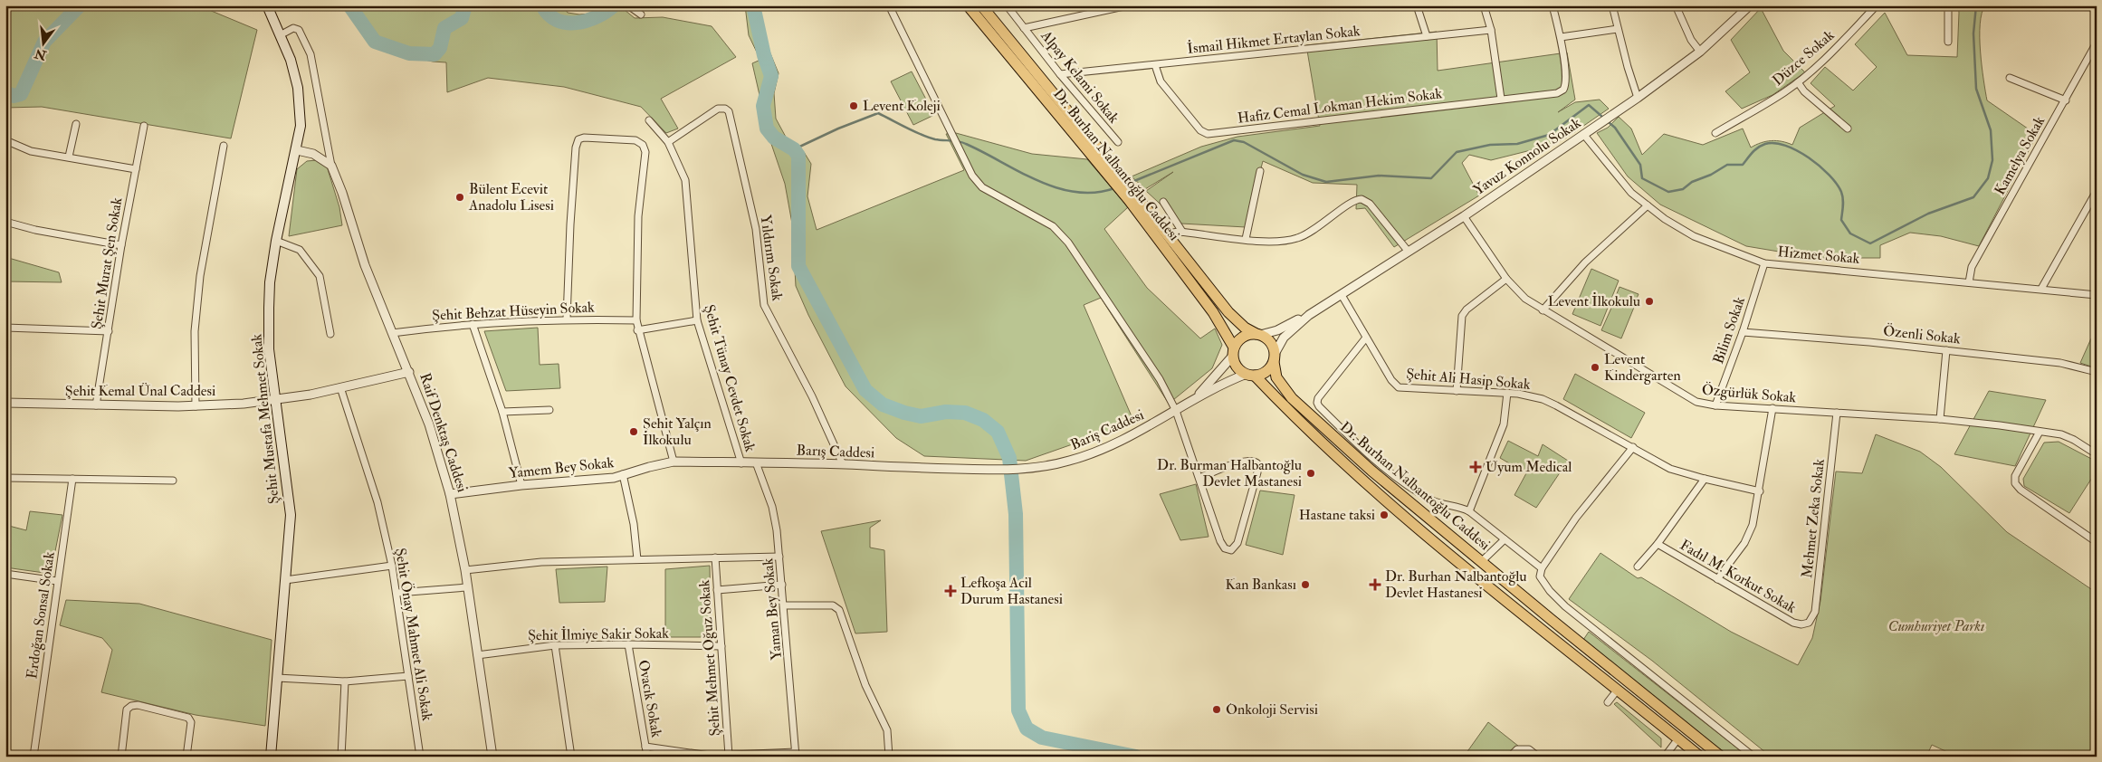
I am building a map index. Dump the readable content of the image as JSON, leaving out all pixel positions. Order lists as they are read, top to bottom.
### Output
{
  "streets": {
    "main road": ["Dr. Burhan Nalbantoğlu Caddesi", "Şehit Mustafa Mehmet Sokak"],
    "street": [
      "İsmail Hikmet Ertaylan Sokak",
      "Düzce Sokak",
      "Alpay Kelami Sokak",
      "Hafiz Cemal Lokman Hekim Sokak",
      "Kamelya Sokak",
      "Yavuz Konnolu Sokak",
      "Hizmet Sokak",
      "Yıldırım Sokak",
      "Şehit Murat Şen Sokak",
      "Şehit Behzat Hüseyin Sokak",
      "Bilim Sokak",
      "Özenli Sokak",
      "Şehit Tünay Cevdet Sokak",
      "Şehit Ali Hasip Sokak",
      "Şehit Kemal Ünal Caddesi",
      "Özgürlük Sokak",
      "Bariş Caddesi",
      "Raif Denktaş Caddesi",
      "Barış Caddesi",
      "Yamem Bey Sokak",
      "Mehmet Zeka Sokak",
      "Fadıl M. Korkut Sokak",
      "Yaman Bey Sokak",
      "Erdoğan Sonsal Sokak",
      "Şehit Önay Mahmet Ali Sokak",
      "Şehit İlmiye Sakir Sokak",
      "Şehit Mehmet Oğuz Sokak",
      "Ovacık Sokak"
    ]
  },
  "crossings": [
    ["İsmail Hikmet Ertaylan Sokak", "Alpay Kelami Sokak"],
    ["İsmail Hikmet Ertaylan Sokak", "Hafiz Cemal Lokman Hekim Sokak"],
    ["Kamelya Sokak", "Hizmet Sokak"],
    ["Yavuz Konnolu Sokak", "Dr. Burhan Nalbantoğlu Caddesi"],
    ["Yavuz Konnolu Sokak", "Hizmet Sokak"],
    ["Yavuz Konnolu Sokak", "Şehit Ali Hasip Sokak"],
    ["Yavuz Konnolu Sokak", "Özgürlük Sokak"],
    ["Yavuz Konnolu Sokak", "Bariş Caddesi"],
    ["Dr. Burhan Nalbantoğlu Caddesi", "Bariş Caddesi"],
    ["Hizmet Sokak", "Bilim Sokak"],
    ["Yıldırım Sokak", "Şehit Tünay Cevdet Sokak"],
    ["Yıldırım Sokak", "Barış Caddesi"],
    ["Şehit Murat Şen Sokak", "Şehit Kemal Ünal Caddesi"],
    ["Şehit Behzat Hüseyin Sokak", "Raif Denktaş Caddesi"],
    ["Bilim Sokak", "Özenli Sokak"],
    ["Bilim Sokak", "Özgürlük Sokak"],
    ["Şehit Tünay Cevdet Sokak", "Barış Caddesi"],
    ["Şehit Kemal Ünal Caddesi", "Şehit Mustafa Mehmet Sokak"],
    ["Şehit Kemal Ünal Caddesi", "Raif Denktaş Caddesi"],
    ["Şehit Kemal Ünal Caddesi", "Şehit Önay Mahmet Ali Sokak"],
    ["Özgürlük Sokak", "Mehmet Zeka Sokak"],
    ["Bariş Caddesi", "Barış Caddesi"],
    ["Raif Denktaş Caddesi", "Yamem Bey Sokak"],
    ["Raif Denktaş Caddesi", "Şehit İlmiye Sakir Sokak"],
    ["Barış Caddesi", "Yamem Bey Sokak"],
    ["Barış Caddesi", "Yaman Bey Sokak"],
    ["Mehmet Zeka Sokak", "Fadıl M. Korkut Sokak"],
    ["Şehit İlmiye Sakir Sokak", "Şehit Mehmet Oğuz Sokak"],
    ["Şehit İlmiye Sakir Sokak", "Ovacık Sokak"]
  ],
  "parks": ["Cumhuriyet Parkı"],
  "places": {
    "other": [
      "Levent Koleji",
      "Bülent Ecevit Anadolu Lisesi",
      "Levent İlkokulu",
      "Levent Kindergarten",
      "Şehit Yalçın İlkokulu",
      "Dr. Burman Halbantoğlu Devlet Mastanesi",
      "Hastane taksi",
      "Kan Bankası",
      "Onkoloji Servisi"
    ],
    "health": ["Uyum Medical", "Dr. Burhan Nalbantoğlu Devlet Hastanesi", "Lefkoşa Acil Durum Hastanesi"]
  },
  "north": "bottom"
}
